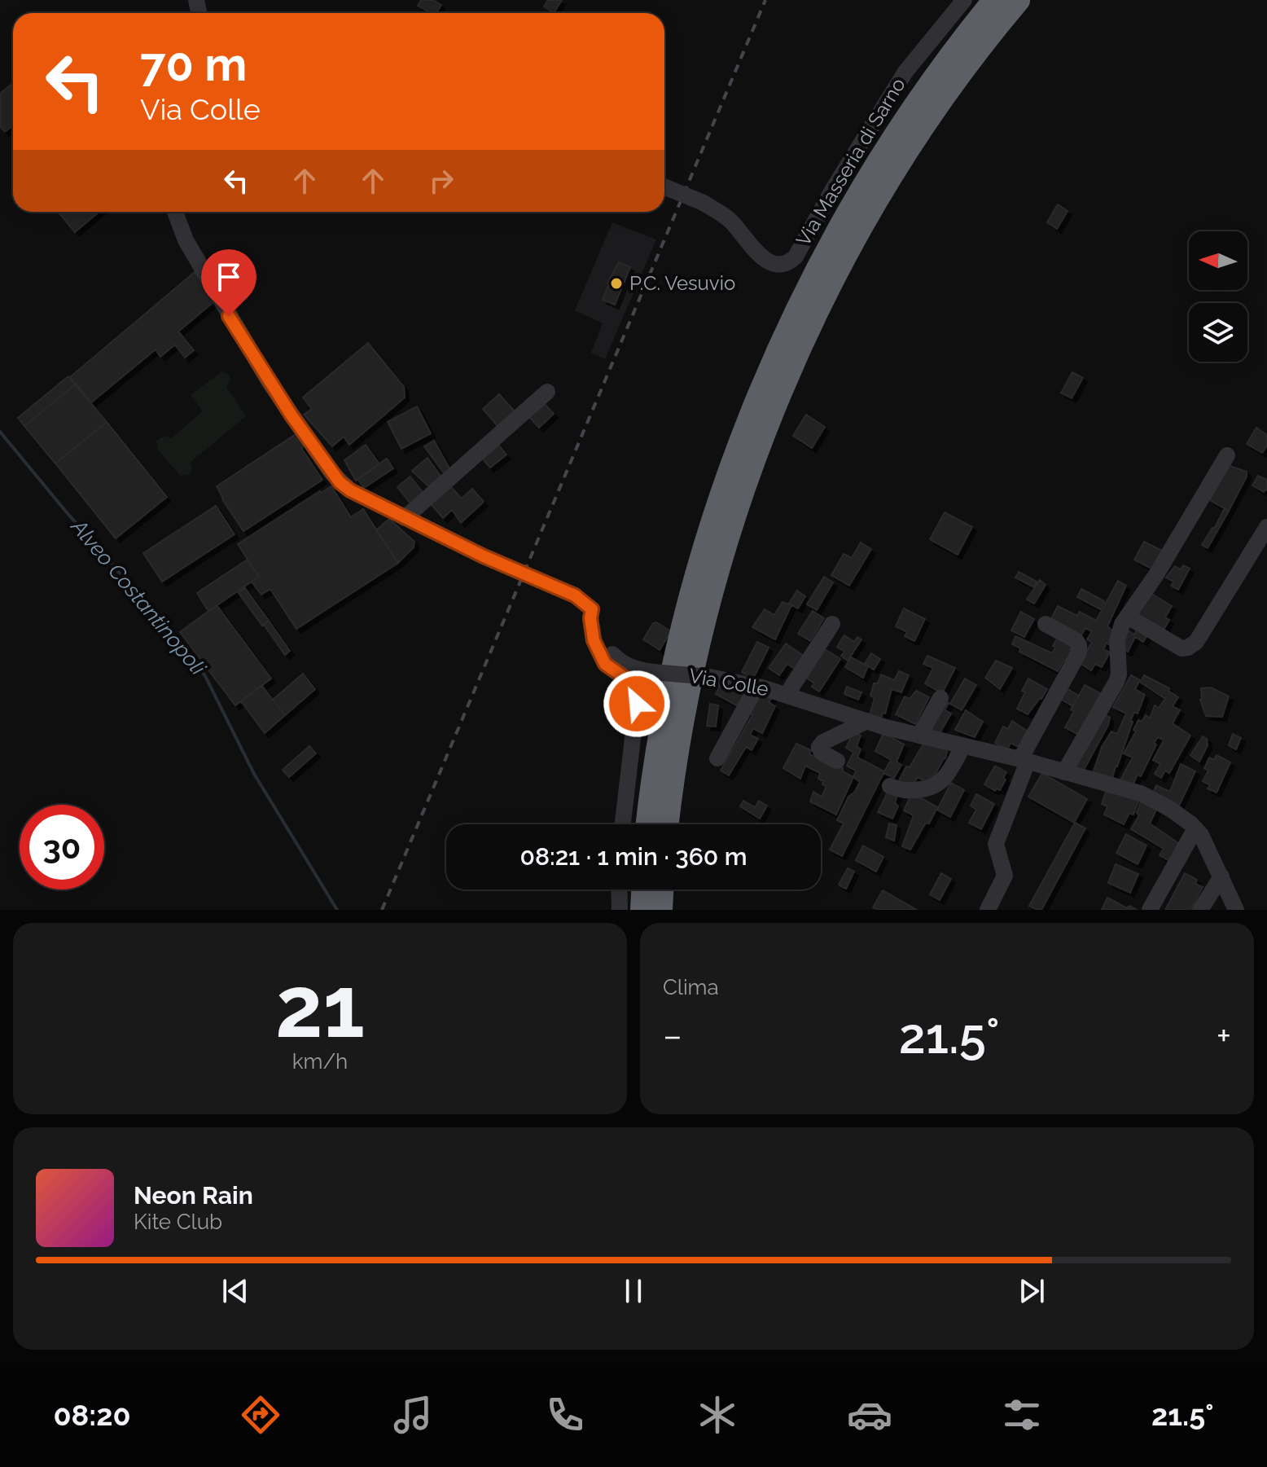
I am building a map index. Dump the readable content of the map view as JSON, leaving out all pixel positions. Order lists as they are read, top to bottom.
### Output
{
  "streets": {
    "street": ["Via Masseria di Sarno", "Via Colle"]
  },
  "water": ["Alveo Costantinopoli"],
  "places": ["P.C. Vesuvio"],
  "north": "left",
  "page": {
    "turn": ["70 m", "Via Colle"],
    "limit": "30",
    "trip": "08:21 · 1 min · 360 m",
    "tile": [
      ["21", "km/h"],
      "Clima"
    ],
    "heat": ["−", "21.5°", "+"],
    "song": ["Neon Rain", "Kite Club"],
    "tabs": ["08:20", "21.5°"]
  }
}
